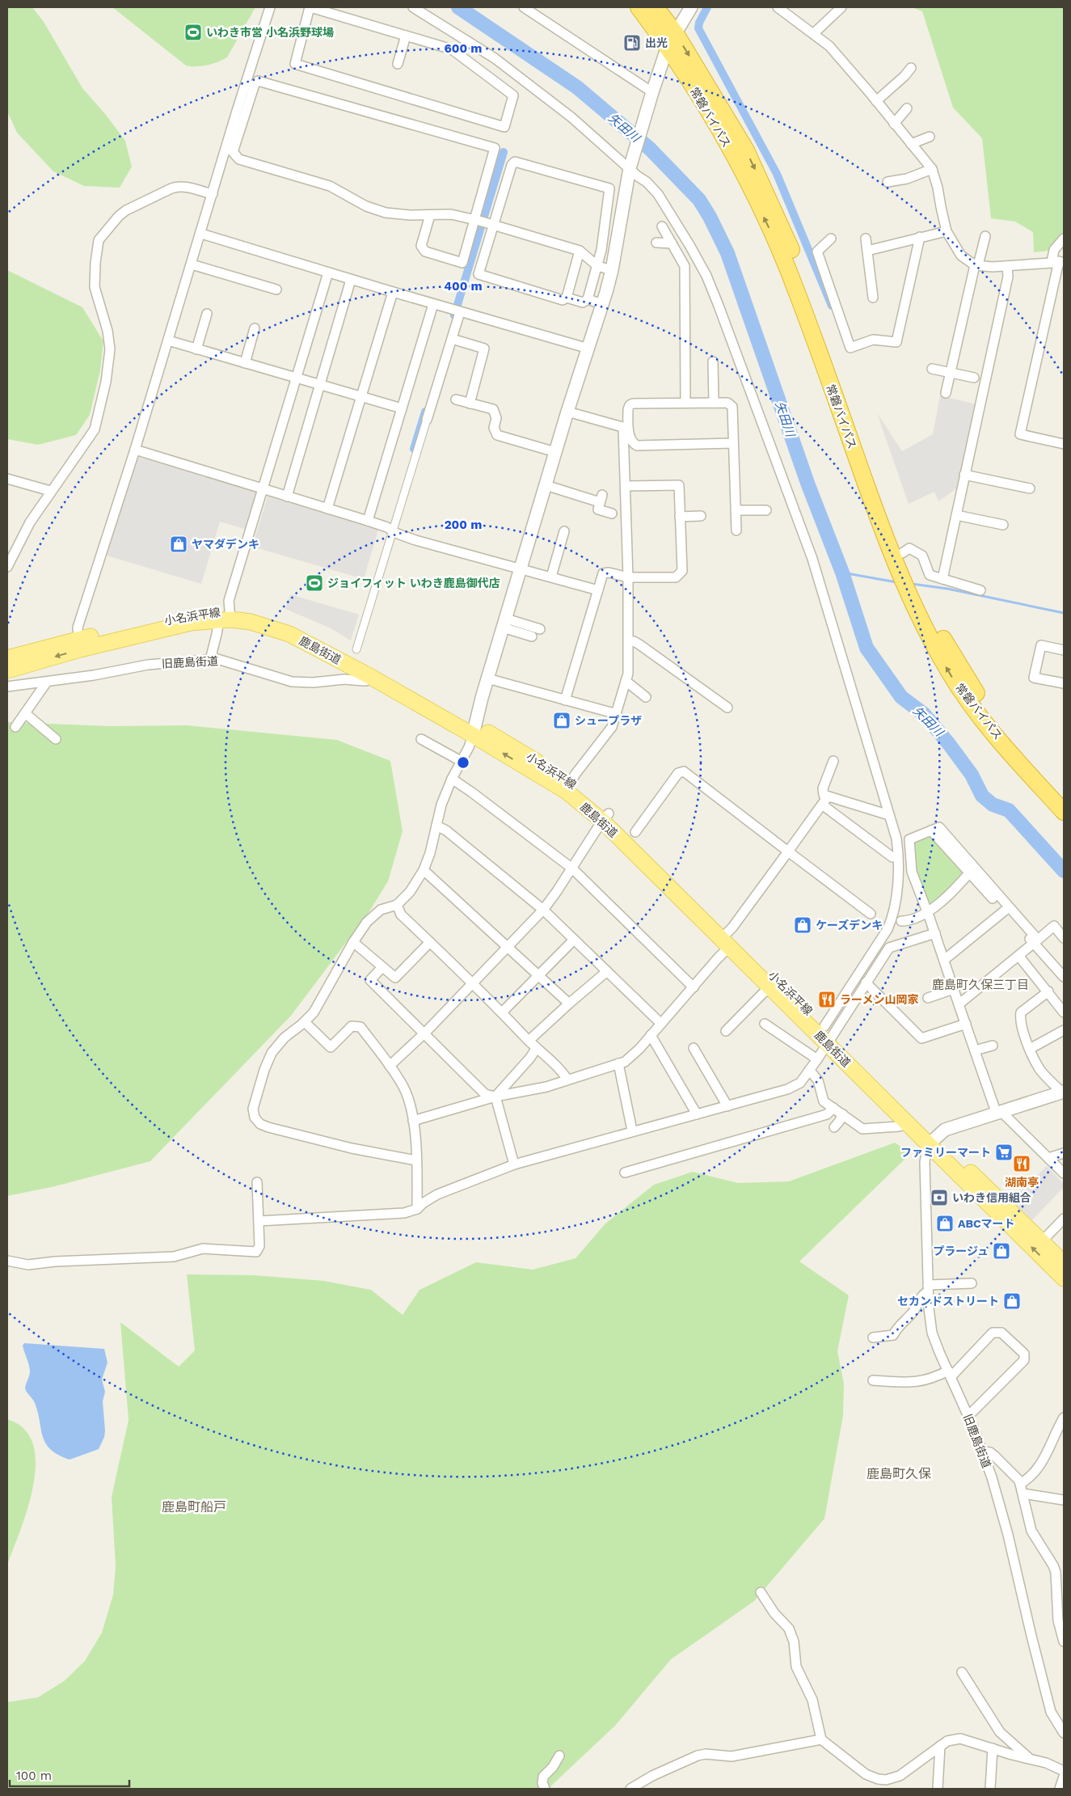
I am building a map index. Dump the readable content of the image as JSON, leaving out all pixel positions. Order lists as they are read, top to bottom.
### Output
{
  "streets": {
    "highway": ["常磐バイパス"],
    "main road": ["小名浜平線", "鹿島街道"],
    "street": ["旧鹿島街道"]
  },
  "crossings": [
    ["小名浜平線", "鹿島街道"],
    ["小名浜平線", "旧鹿島街道"],
    ["鹿島街道", "旧鹿島街道"]
  ],
  "districts": ["鹿島町久保三丁目", "鹿島町久保", "鹿島町船戸"],
  "water": ["矢田川"],
  "places": {
    "sports": ["いわき市営 小名浜野球場", "ジョイフィット いわき鹿島御代店"],
    "fuel station": ["出光"],
    "shop": [
      "ヤマダデンキ",
      "シュープラザ",
      "ケーズデンキ",
      "ABCマート",
      "プラージュ",
      "セカンドストリート"
    ],
    "restaurant": ["ラーメン山岡家", "湖南亭"],
    "supermarket": ["ファミリーマート"],
    "bank": ["いわき信用組合"]
  },
  "scale_bar": "100 m",
  "rings": ["600 m", "400 m", "200 m"]
}
